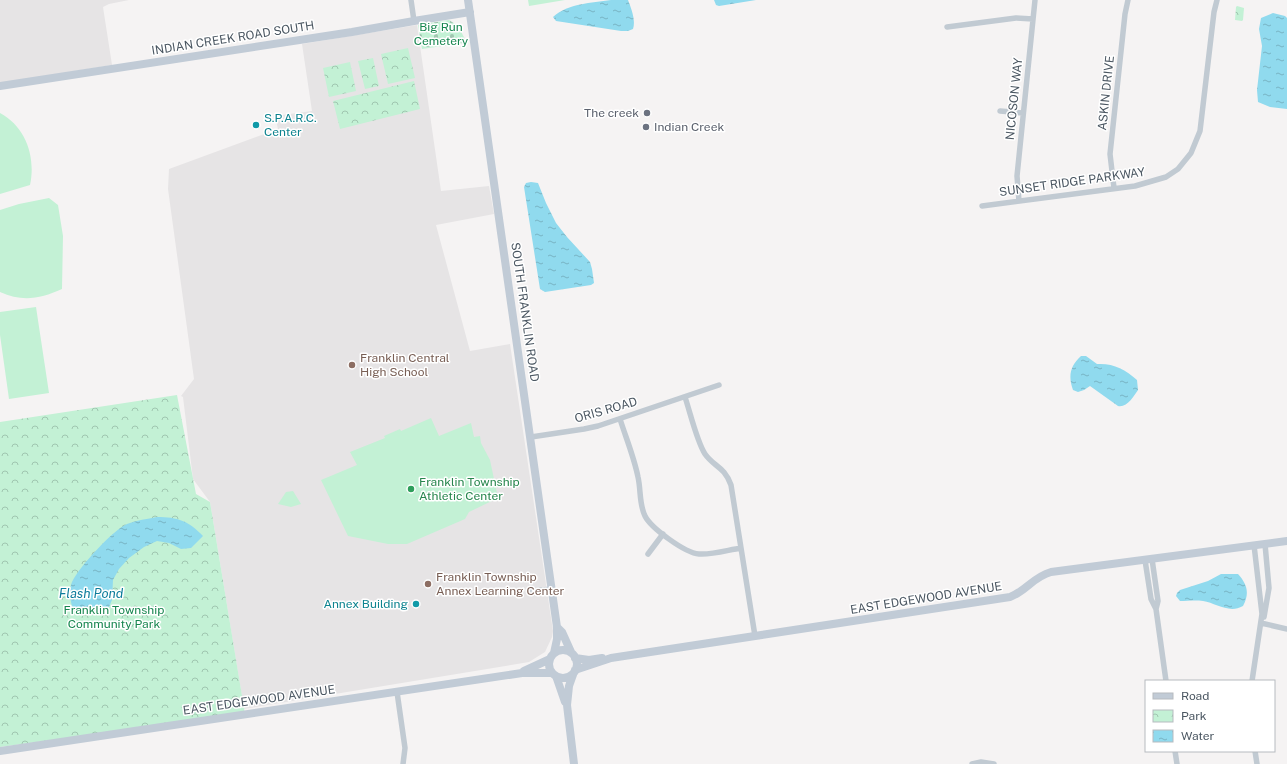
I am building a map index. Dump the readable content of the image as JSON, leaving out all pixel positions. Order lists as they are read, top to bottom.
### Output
{
  "streets": {
    "main road": ["INDIAN CREEK ROAD SOUTH", "SOUTH FRANKLIN ROAD", "EAST EDGEWOOD AVENUE"],
    "street": [
      "ASKIN DRIVE",
      "NICOSON WAY",
      "SUNSET RIDGE PARKWAY",
      "ORIS ROAD"
    ]
  },
  "crossings": [
    ["INDIAN CREEK ROAD SOUTH", "SOUTH FRANKLIN ROAD"],
    ["ASKIN DRIVE", "SUNSET RIDGE PARKWAY"],
    ["NICOSON WAY", "SUNSET RIDGE PARKWAY"],
    ["SOUTH FRANKLIN ROAD", "ORIS ROAD"]
  ],
  "water": ["Flash Pond"],
  "parks": ["Big Run Cemetery", "Franklin Township Community Park"],
  "places": [
    "The creek",
    "S.P.A.R.C. Center",
    "Indian Creek",
    "Franklin Central High School",
    "Franklin Township Athletic Center",
    "Franklin Township Annex Learning Center",
    "Annex Building"
  ],
  "legend": ["Road", "Park", "Water"]
}
